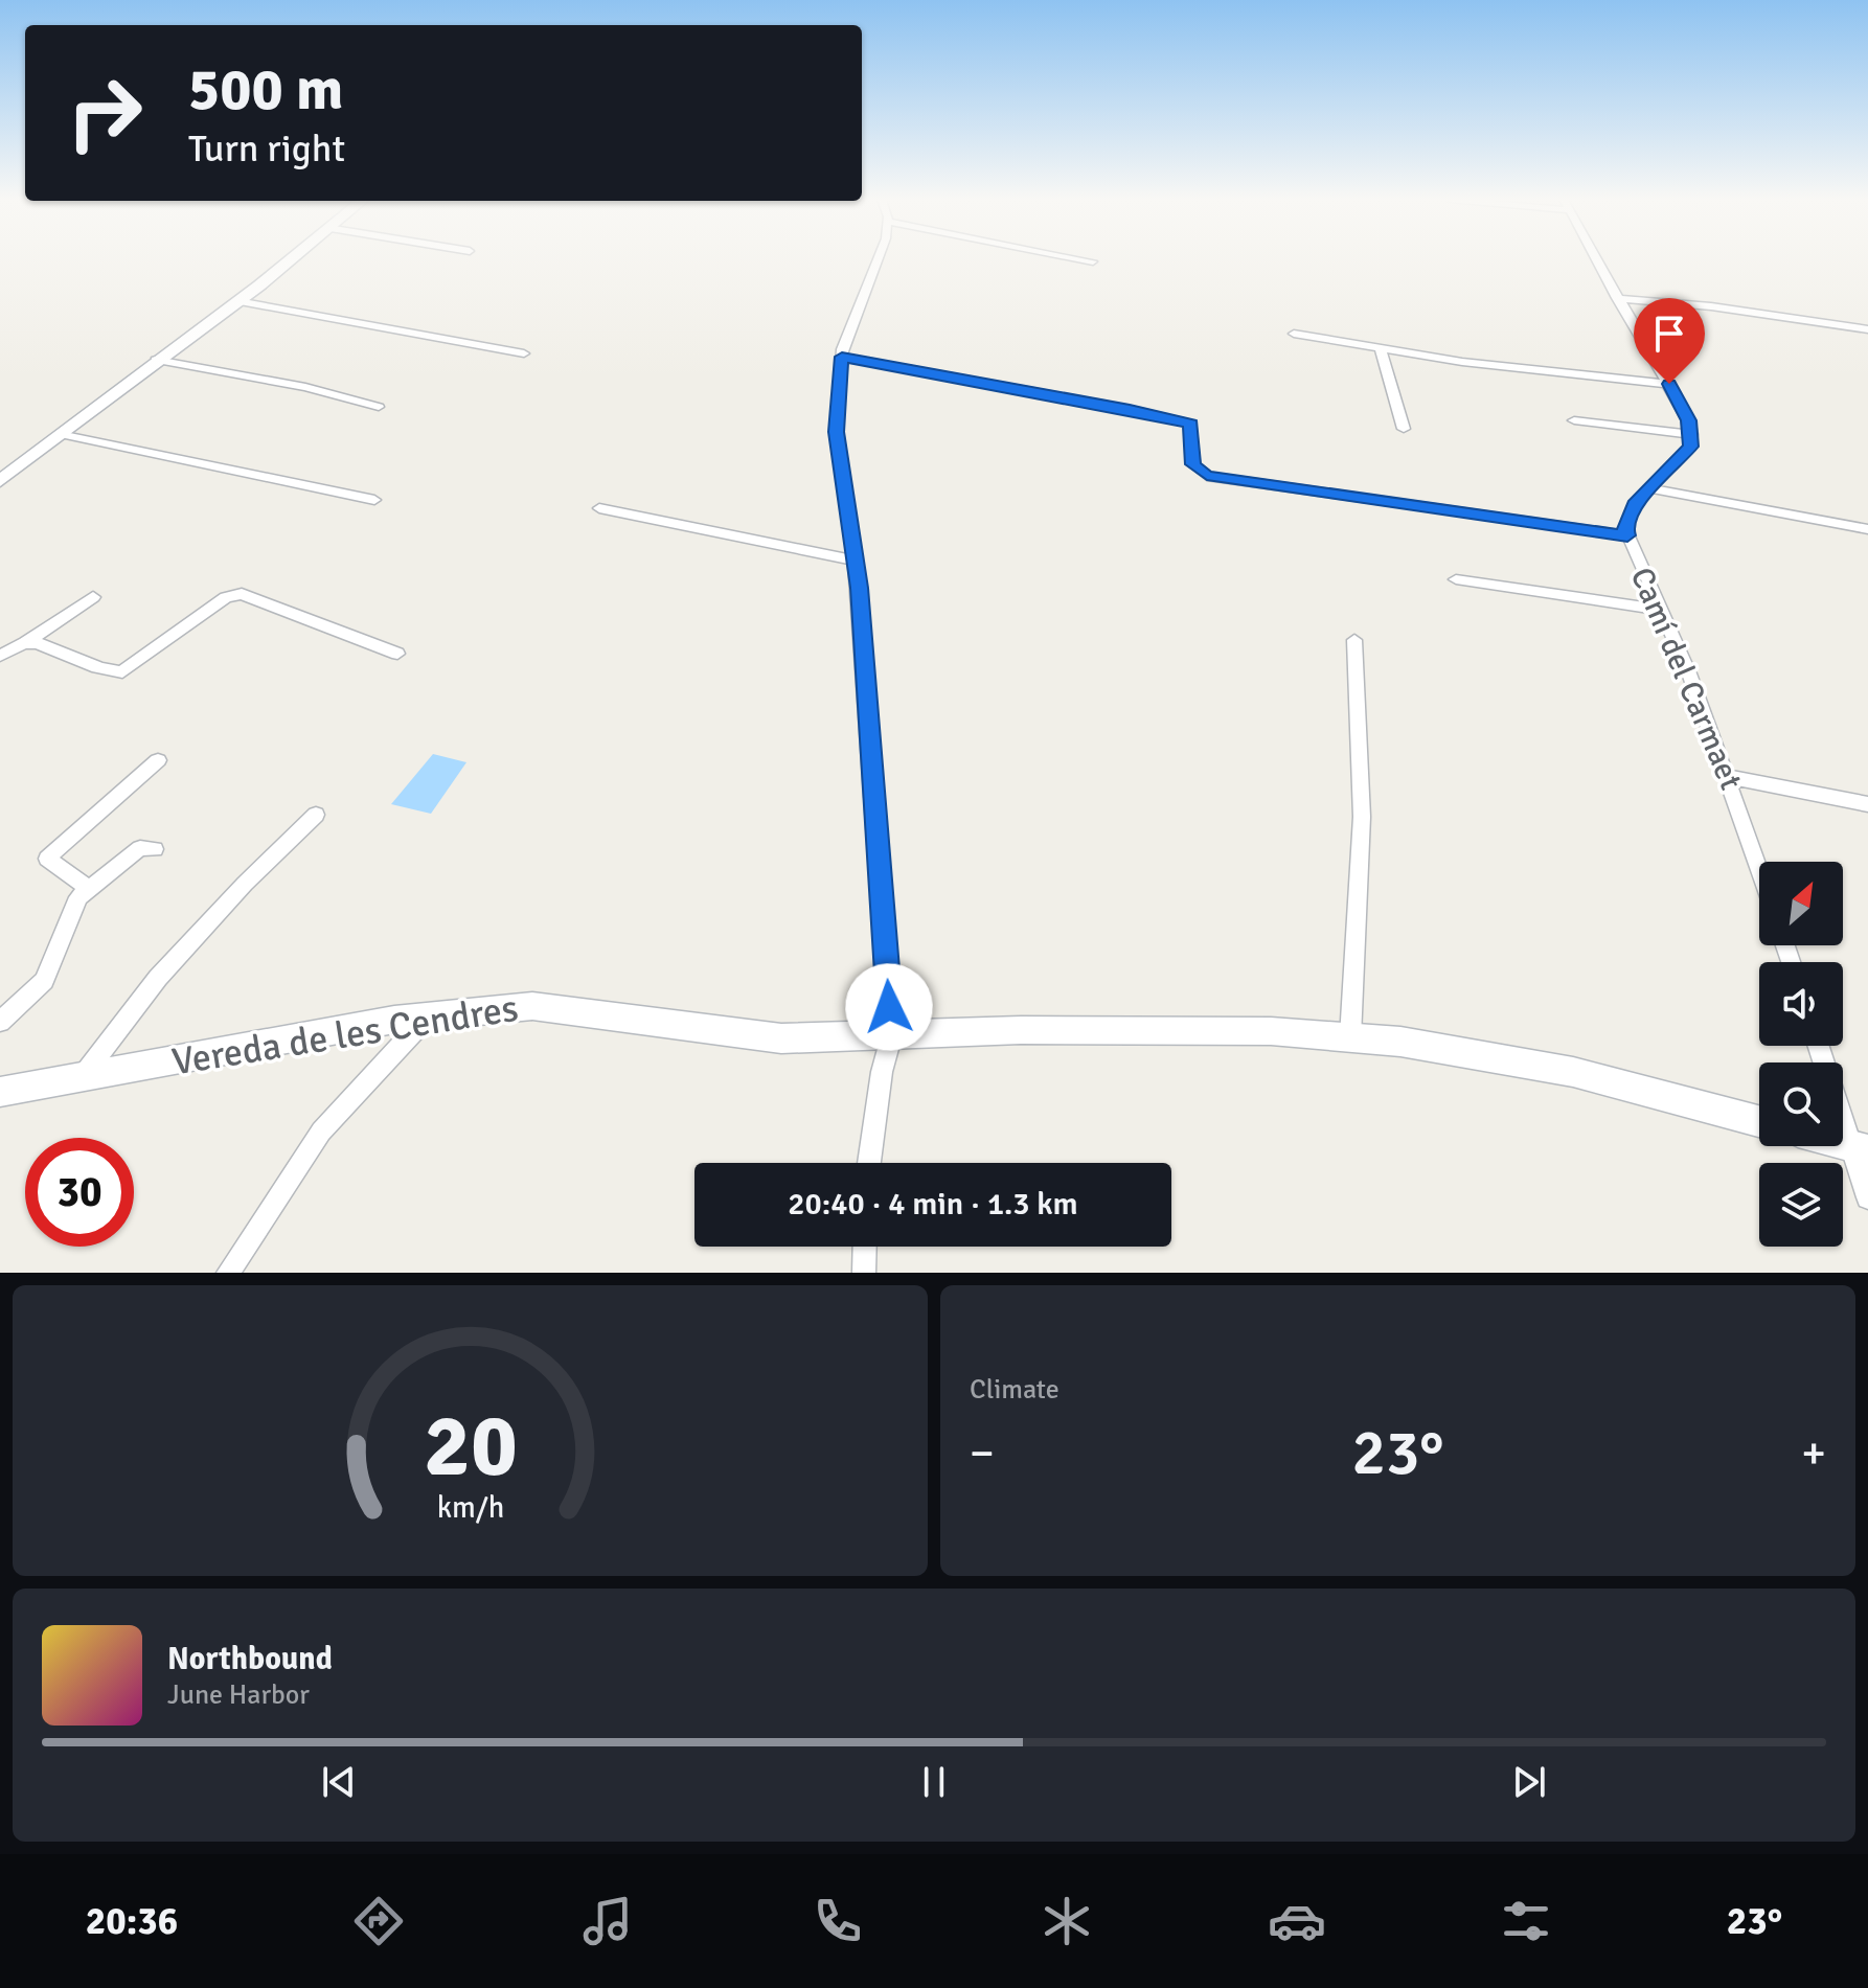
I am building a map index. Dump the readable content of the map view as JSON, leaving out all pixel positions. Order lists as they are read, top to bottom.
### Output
{
  "streets": {
    "main road": ["Vereda de les Cendres"],
    "street": ["Camí del Carmaet"]
  },
  "north": "top right",
  "page": {
    "turn": ["500 m", "Turn right"],
    "limit": "30",
    "trip": "20:40 · 4 min · 1.3 km",
    "tile": "Climate",
    "heat": ["−", "23°", "+"],
    "song": ["Northbound", "June Harbor"],
    "tabs": ["20:36", "23°"],
    "gauge": ["20", "km/h"]
  }
}
